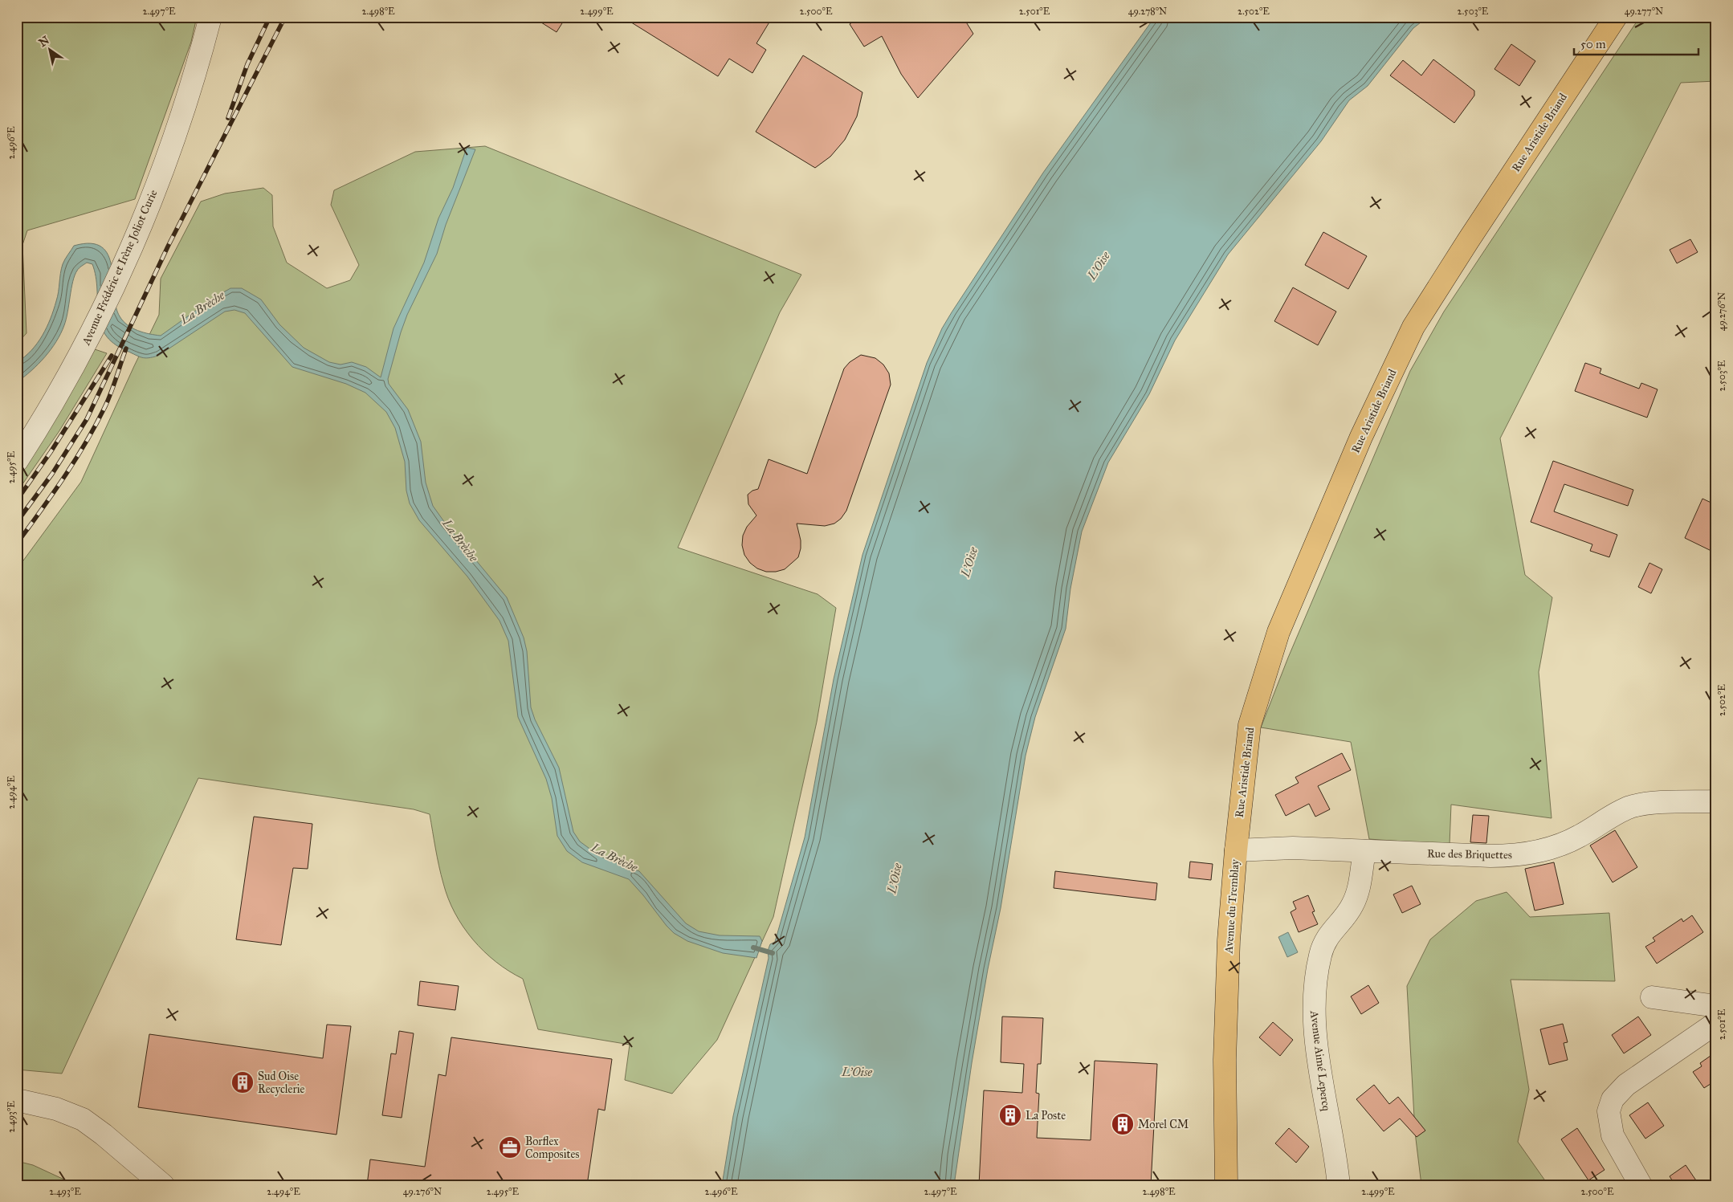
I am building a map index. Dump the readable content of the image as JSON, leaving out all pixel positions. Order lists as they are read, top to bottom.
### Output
{
  "streets": {
    "main road": ["Rue Aristide Briand", "Avenue du Tremblay"],
    "street": ["Avenue Frédéric et Irène Joliot Curie", "Rue des Briquettes", "Avenue Aimé Lepercq"]
  },
  "crossings": [
    ["Rue Aristide Briand", "Rue des Briquettes"],
    ["Rue Aristide Briand", "Avenue du Tremblay"],
    ["Rue des Briquettes", "Avenue du Tremblay"],
    ["Rue des Briquettes", "Avenue Aimé Lepercq"]
  ],
  "water": ["L'Oise", "La Brèche", "L’Oise"],
  "places": {
    "building": ["Sud Oise Recyclerie", "La Poste", "Morel CM"],
    "office": ["Borflex Composites"]
  },
  "scale_bar": "50 m",
  "north": "top left",
  "coordinates": [
    "2.497°E",
    "2.498°E",
    "2.499°E",
    "2.500°E",
    "2.501°E",
    "49.278°N",
    "2.502°E",
    "2.503°E",
    "49.277°N",
    "2.496°E",
    "49.276°N",
    "2.495°E",
    "2.494°E",
    "2.493°E"
  ]
}
